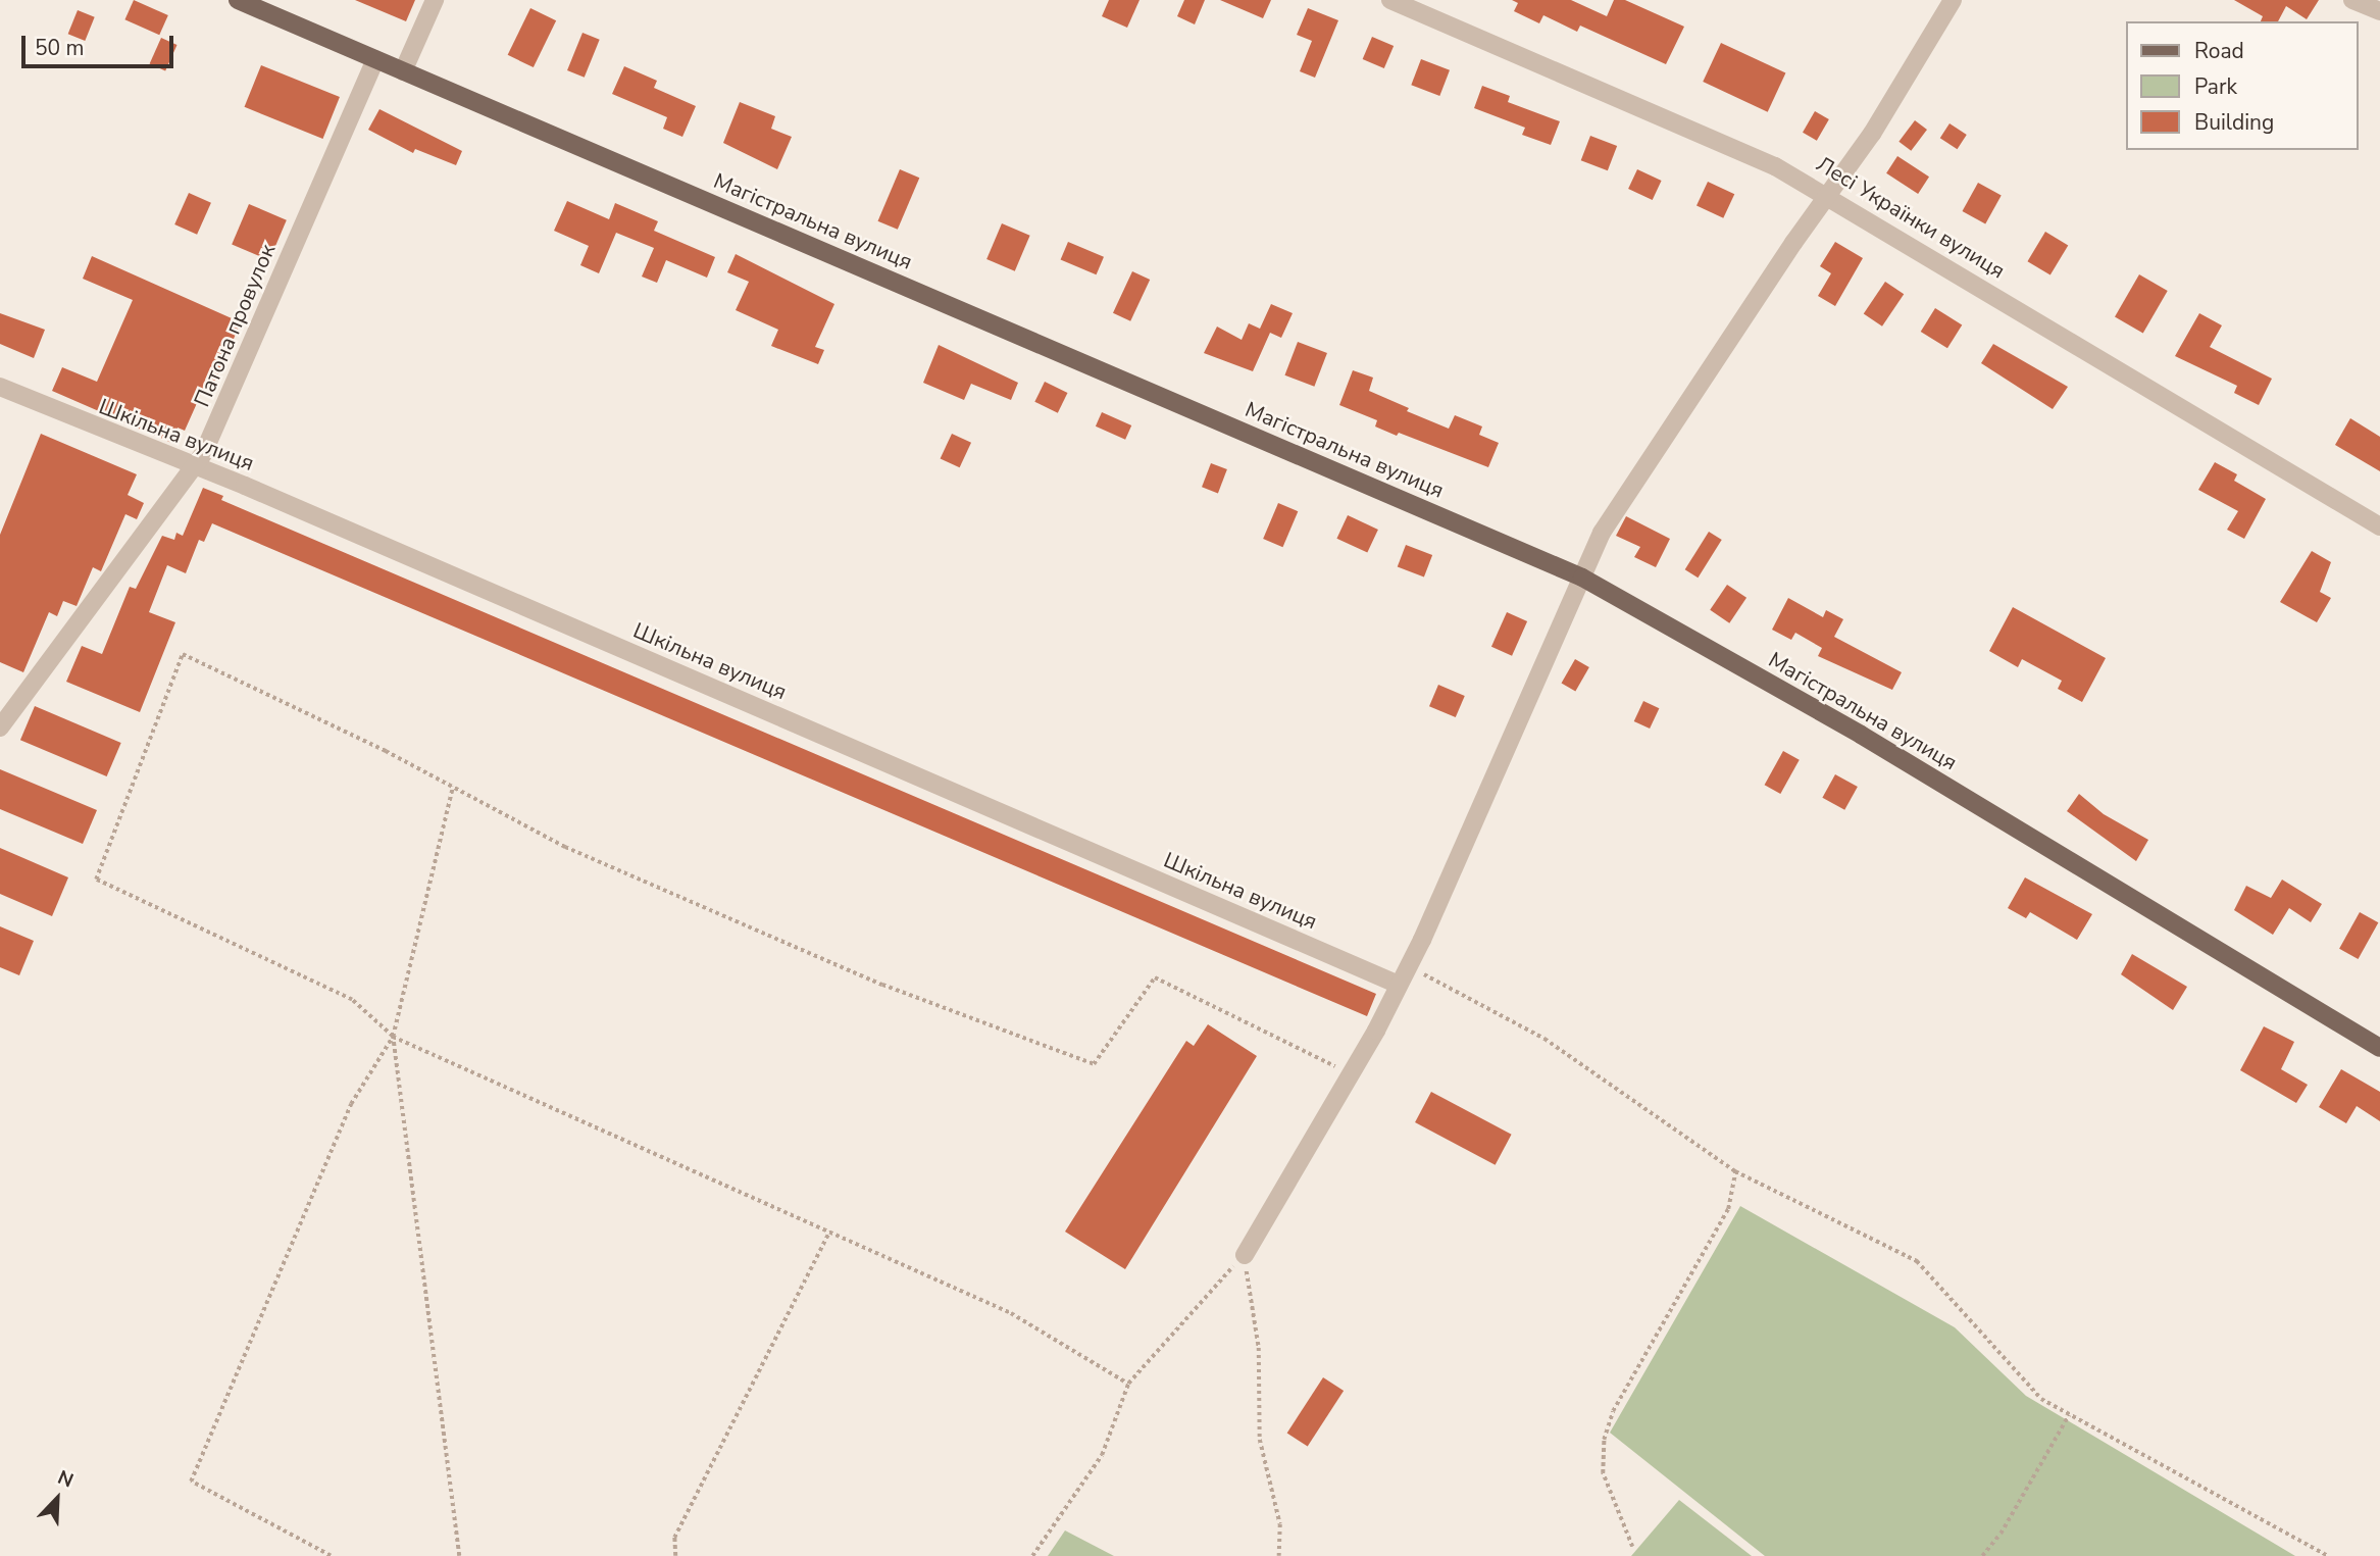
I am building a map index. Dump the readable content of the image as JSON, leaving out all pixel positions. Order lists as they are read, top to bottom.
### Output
{
  "streets": {
    "main road": ["Магістральна вулиця"],
    "street": ["Лесі Українки вулиця", "Патона провулок", "Шкільна вулиця"]
  },
  "crossings": [
    ["Магістральна вулиця", "Патона провулок"],
    ["Патона провулок", "Шкільна вулиця"]
  ],
  "legend": ["Road", "Park", "Building"],
  "scale_bar": "50 m",
  "north": "top right"
}
